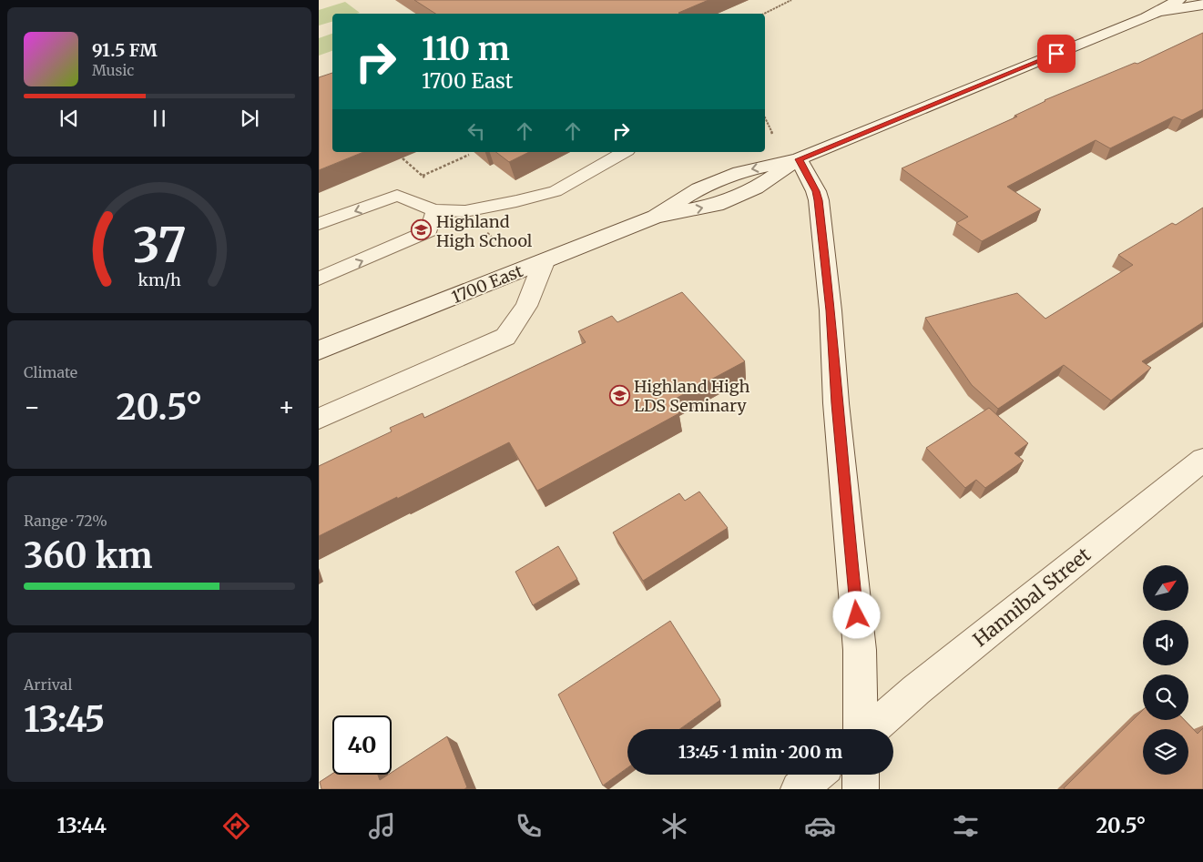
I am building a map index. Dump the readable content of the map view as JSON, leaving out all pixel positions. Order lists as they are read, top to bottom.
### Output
{
  "streets": {
    "street": ["1700 East", "Hannibal Street"]
  },
  "places": {
    "school or university": ["Highland High School", "Highland High LDS Seminary"]
  },
  "north": "top right",
  "page": {
    "turn": ["110 m", "1700 East"],
    "song": ["91.5 FM", "Music"],
    "tile": [
      "Climate",
      ["Range · 72%", "360 km"],
      ["Arrival", "13:45"]
    ],
    "heat": ["−", "20.5°", "+"],
    "limit": "40",
    "trip": "13:45 · 1 min · 200 m",
    "tabs": ["13:44", "20.5°"],
    "gauge": ["37", "km/h"]
  }
}
